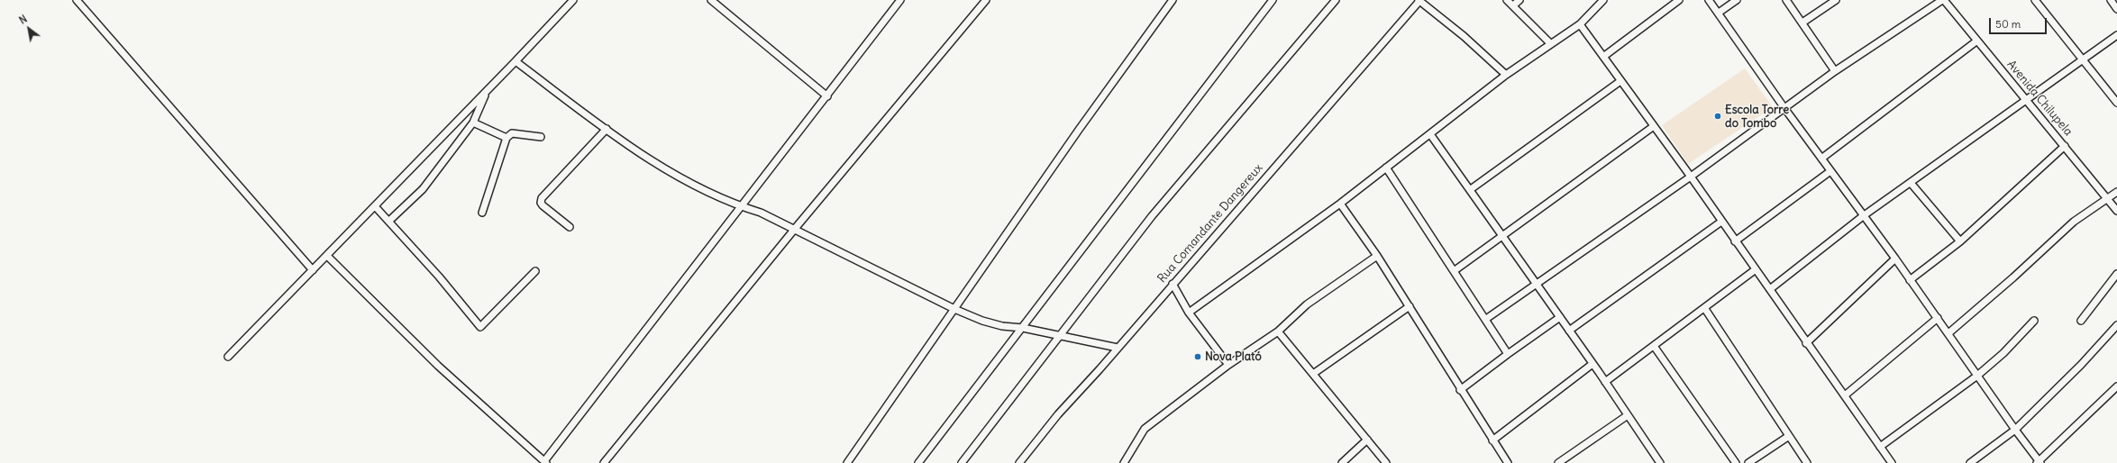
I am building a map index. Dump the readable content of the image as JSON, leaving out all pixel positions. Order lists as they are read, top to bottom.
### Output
{
  "streets": {
    "street": ["Avenida Chilupela", "Rua Comandante Dangereux"]
  },
  "places": ["Escola Torre do Tombo", "Nova Plató"],
  "scale_bar": "50 m",
  "north": "top left"
}
